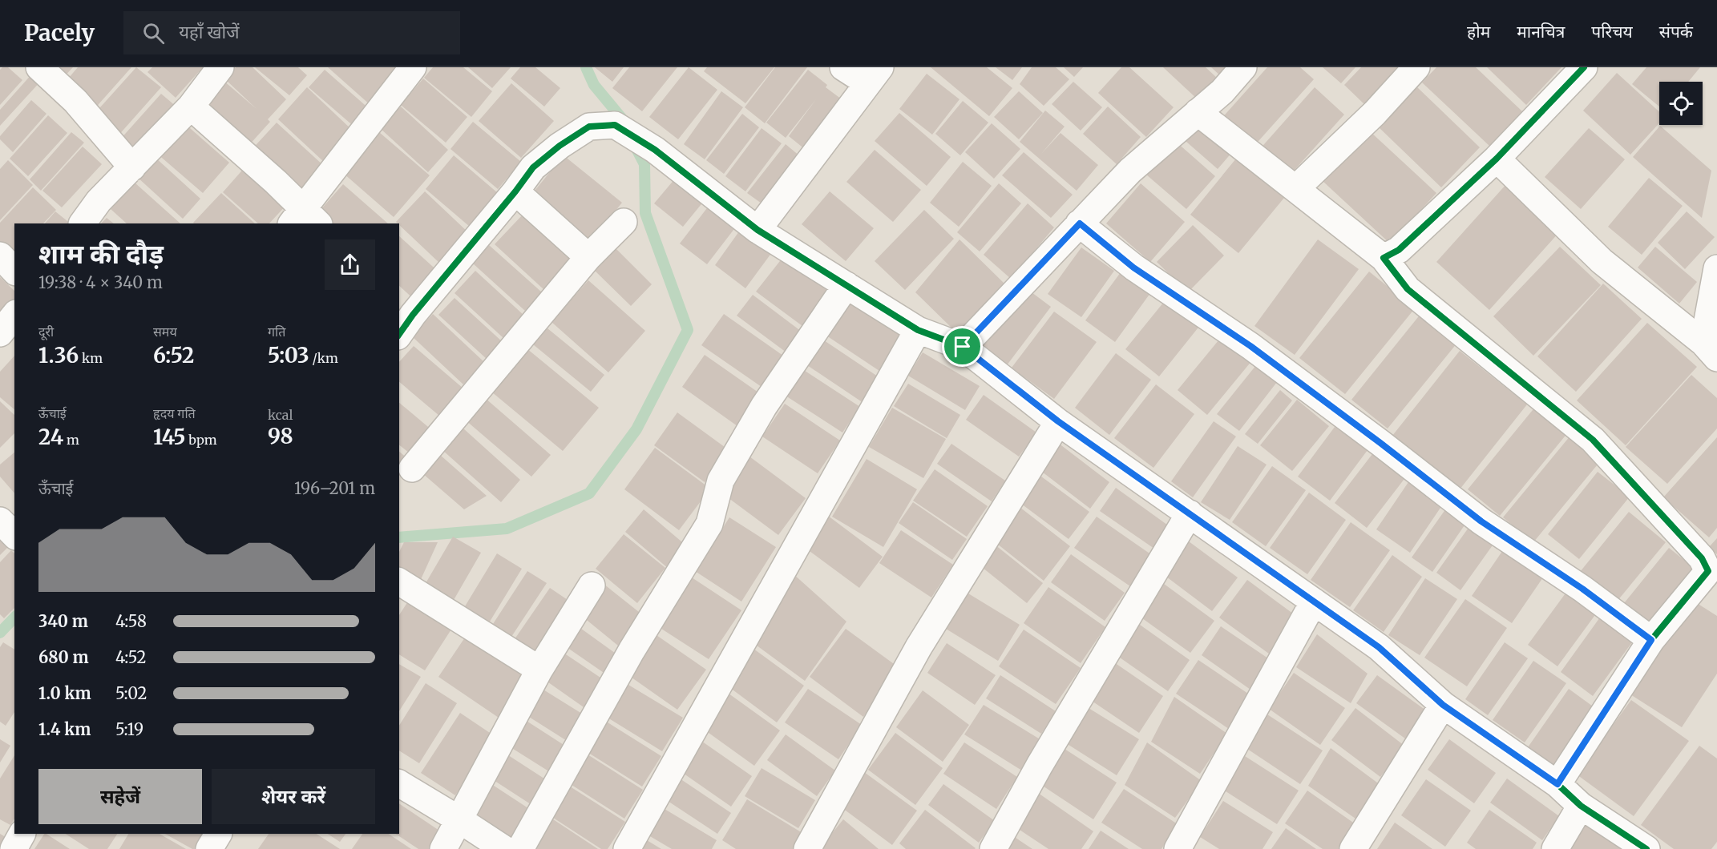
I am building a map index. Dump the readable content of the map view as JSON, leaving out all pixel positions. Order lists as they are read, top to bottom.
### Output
{
  "page": {
    "header": "Pacely",
    "search": "यहाँ खोजें",
    "nav": [
      "होम",
      "मानचित्र",
      "परिचय",
      "संपर्क"
    ],
    "heading": ["शाम की दौड़", "19:38 · 4 × 340 m"],
    "stats": [
      ["दूरी", "1.36 km"],
      ["समय", "6:52"],
      ["गति", "5:03 /km"],
      ["ऊँचाई", "24 m"],
      ["हृदय गति", "145 bpm"],
      ["kcal", "98"]
    ],
    "chart": ["ऊँचाई", "196–201 m"],
    "list": [
      {
        "name": "340 m",
        "note": "4:58"
      },
      {
        "name": "680 m",
        "note": "4:52"
      },
      {
        "name": "1.0 km",
        "note": "5:02"
      },
      {
        "name": "1.4 km",
        "note": "5:19"
      }
    ],
    "buttons": ["सहेजें", "शेयर करें"]
  }
}
